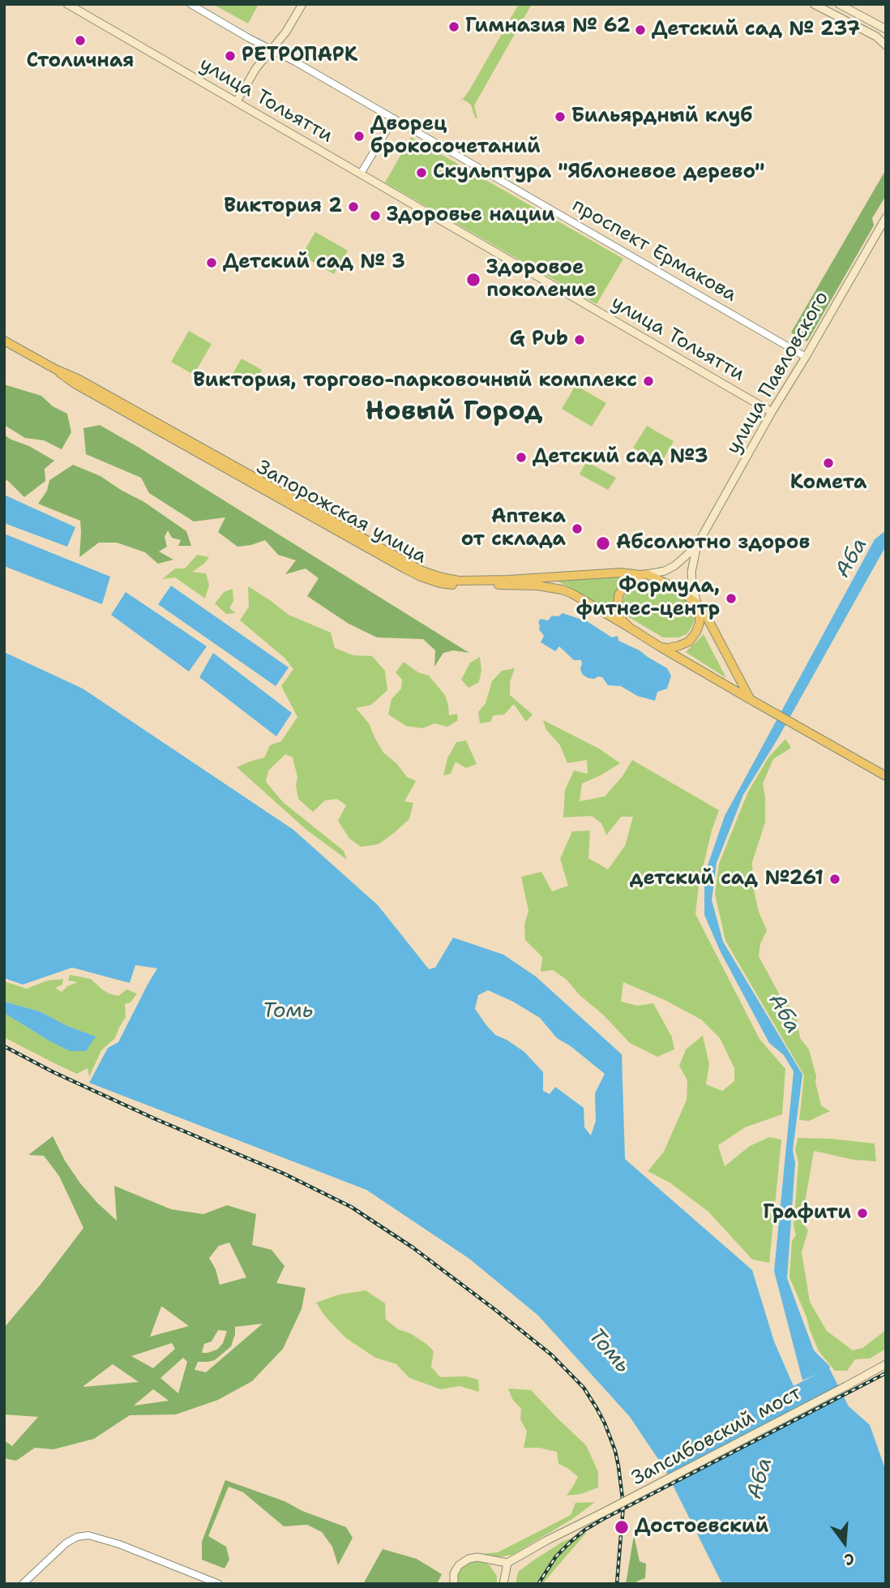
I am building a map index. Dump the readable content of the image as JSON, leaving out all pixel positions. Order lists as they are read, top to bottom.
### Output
{
  "streets": {
    "main road": [
      "улица Тольятти",
      "улица Павловского",
      "Запорожская улица",
      "Запсибовский мост"
    ],
    "street": ["проспект Ермакова"]
  },
  "crossings": [
    ["улица Тольятти", "улица Павловского"],
    ["проспект Ермакова", "улица Павловского"],
    ["улица Павловского", "Запорожская улица"]
  ],
  "districts": ["Новый Город"],
  "water": ["Аба", "Томь"],
  "places": [
    "Гимназия № 62",
    "Детский сад № 237",
    "Столичная",
    "РЕТРОПАРК",
    "Бильярдный клуб",
    "Дворец брокосочетаний",
    "Скульптура \"Яблоневое дерево\"",
    "Виктория 2",
    "Здоровье нации",
    "Детский сад № 3",
    "Здоровое поколение",
    "G Pub",
    "Виктория, торгово-парковочный комплекс",
    "Детский сад №3",
    "Комета",
    "Аптека от склада",
    "Абсолютно здоров",
    "Формула, фитнес-центр",
    "детский сад №261",
    "Графити",
    "Достоевский"
  ],
  "north": "bottom"
}
